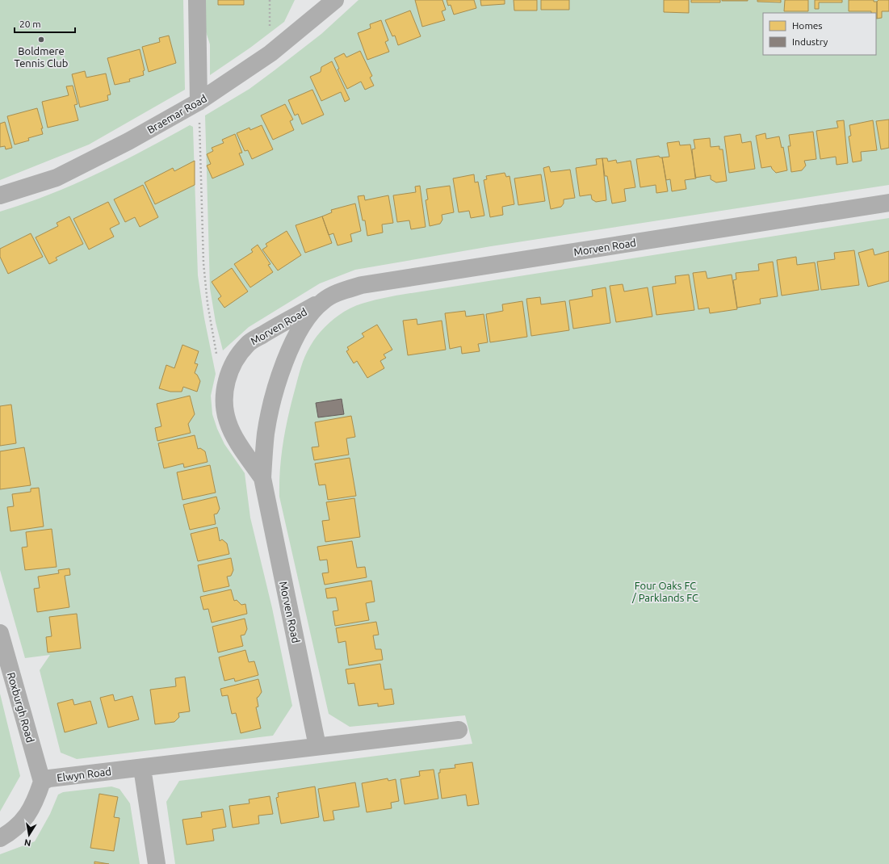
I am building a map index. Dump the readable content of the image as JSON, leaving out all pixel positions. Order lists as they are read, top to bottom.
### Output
{
  "streets": {
    "street": [
      "Braemar Road",
      "Morven Road",
      "Roxburgh Road",
      "Elwyn Road"
    ]
  },
  "crossings": [
    ["Roxburgh Road", "Elwyn Road"]
  ],
  "parks": ["Four Oaks FC / Parklands FC"],
  "places": ["Boldmere Tennis Club"],
  "legend": ["Homes", "Industry"],
  "scale_bar": "20 m",
  "north": "bottom"
}
